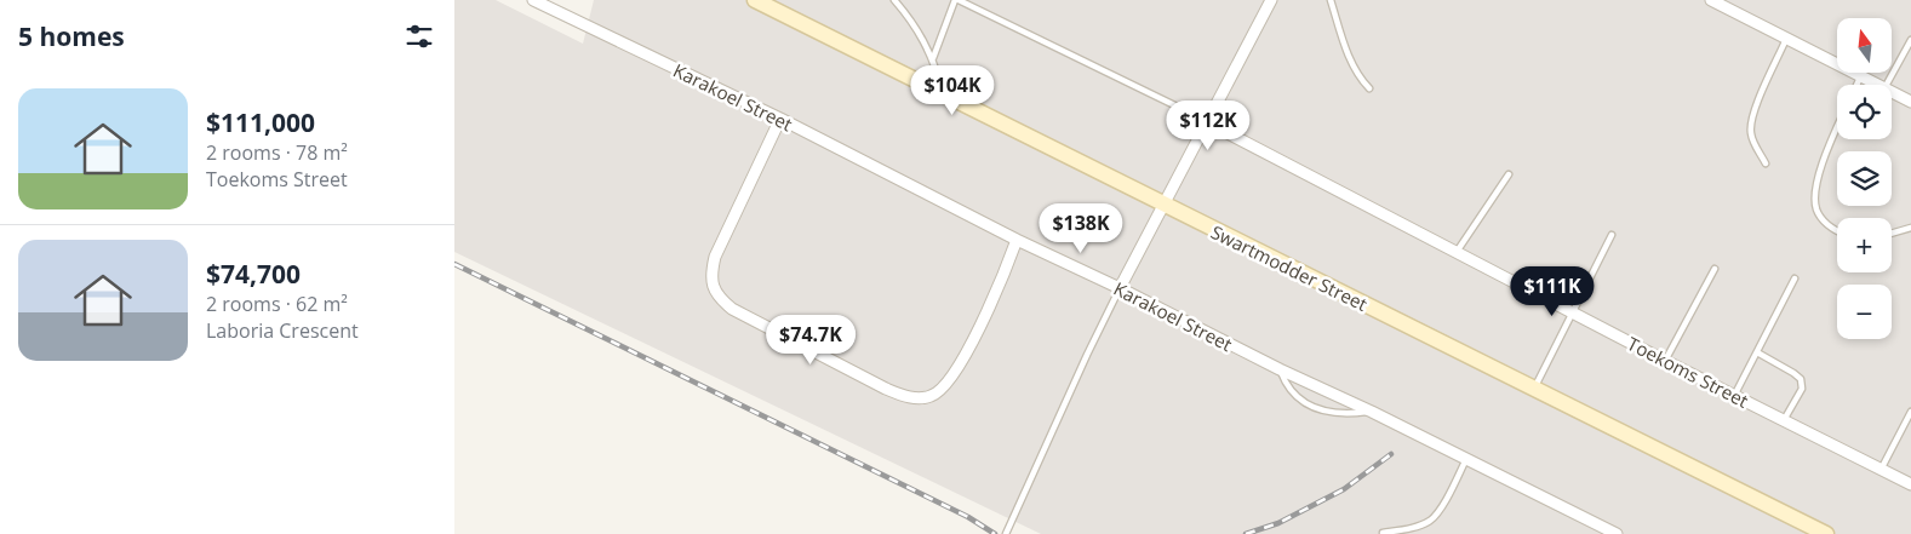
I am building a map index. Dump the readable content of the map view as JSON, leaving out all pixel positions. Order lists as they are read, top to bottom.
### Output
{
  "streets": {
    "main road": ["Swartmodder Street"],
    "street": ["Karakoel Street", "Toekoms Street"]
  },
  "north": "top",
  "page": {
    "heading": "5 homes",
    "map_buttons": ["+", "−"],
    "price": [
      "$104K",
      "$112K",
      "$138K",
      "$111K",
      "$74.7K"
    ],
    "list": [
      {
        "name": "$111,000",
        "note": "2 rooms · 78 m² · Toekoms Street"
      },
      {
        "name": "$74,700",
        "note": "2 rooms · 62 m² · Laboria Crescent"
      }
    ]
  }
}
